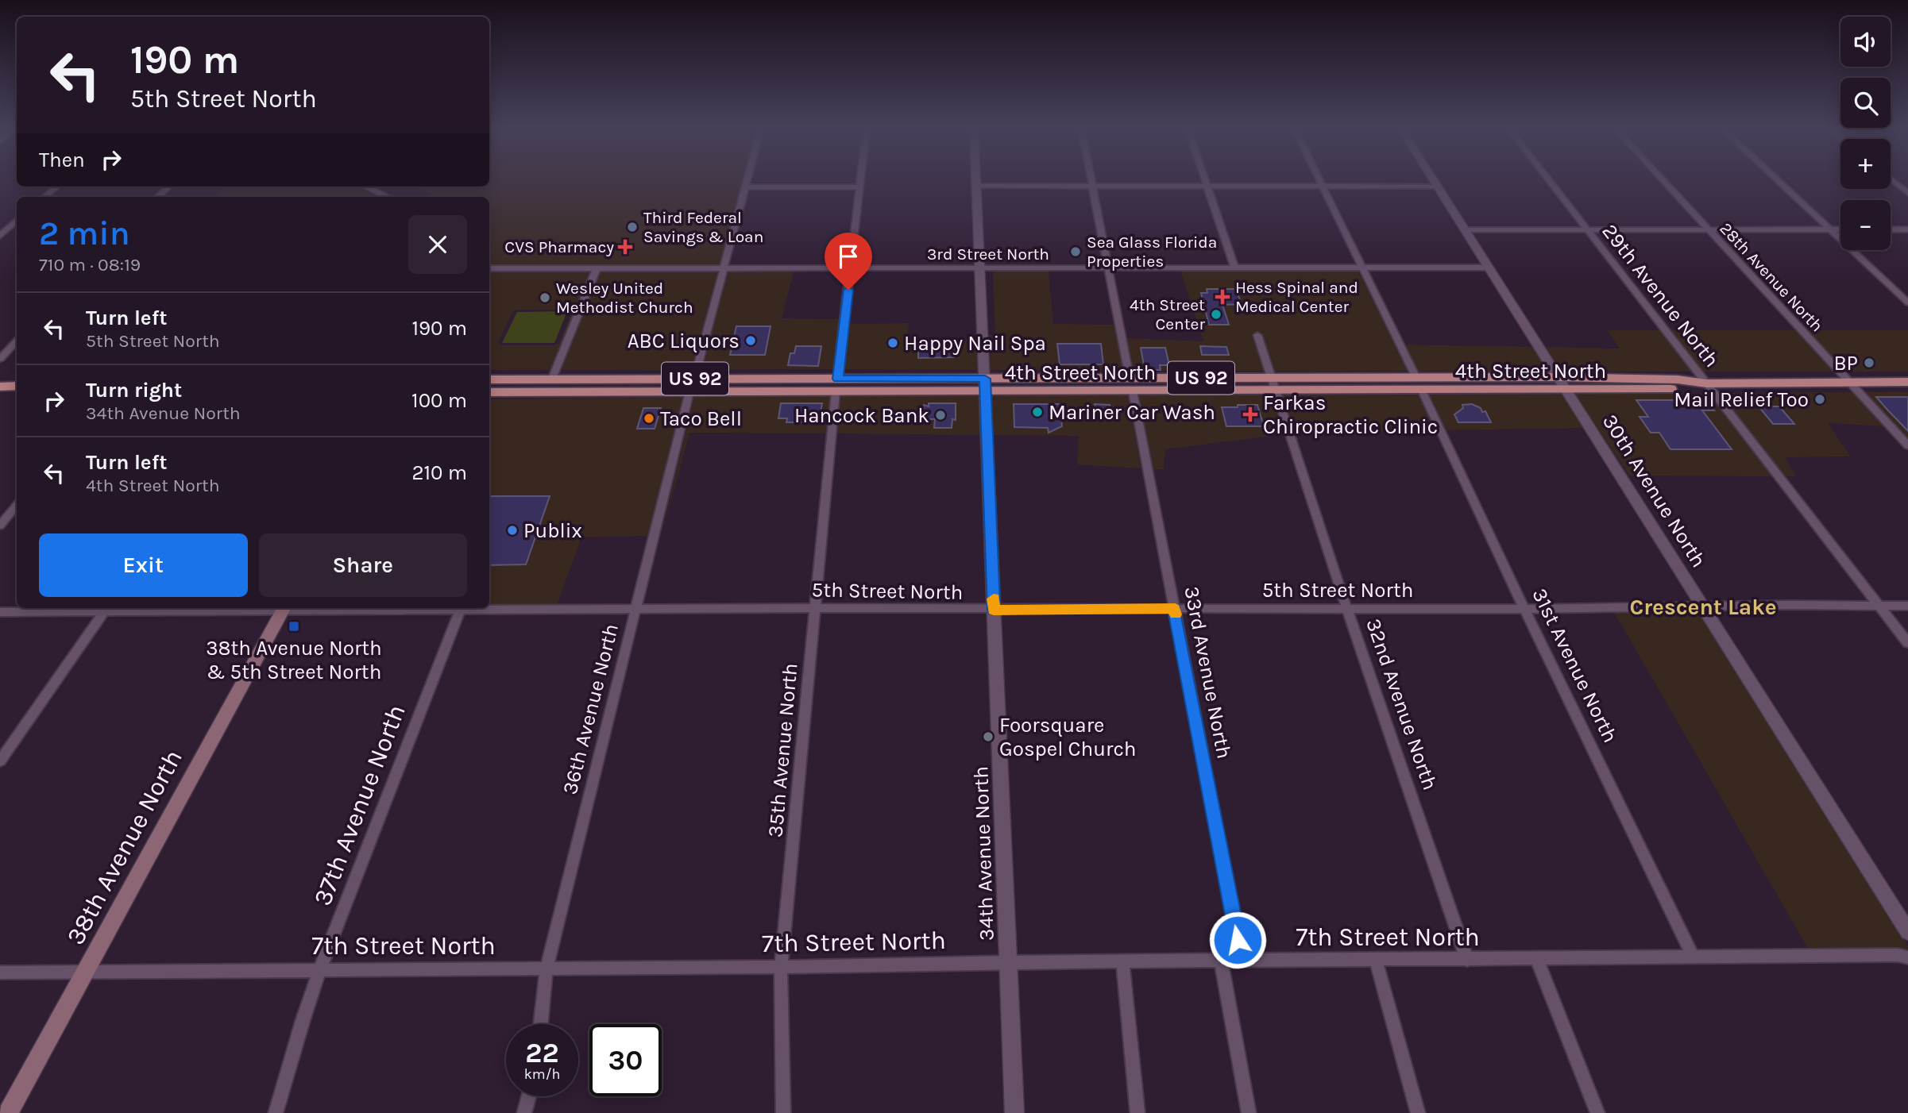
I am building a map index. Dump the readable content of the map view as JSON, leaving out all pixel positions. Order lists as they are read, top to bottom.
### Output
{
  "streets": {
    "main road": ["4th Street North", "US 92", "38th Avenue North"],
    "street": [
      "3rd Street North",
      "28th Avenue North",
      "29th Avenue North",
      "30th Avenue North",
      "5th Street North",
      "31st Avenue North",
      "33rd Avenue North",
      "32nd Avenue North",
      "36th Avenue North",
      "35th Avenue North",
      "37th Avenue North",
      "34th Avenue North",
      "7th Street North"
    ]
  },
  "crossings": [
    ["3rd Street North", "30th Avenue North"],
    ["3rd Street North", "35th Avenue North"],
    ["3rd Street North", "34th Avenue North"],
    ["28th Avenue North", "4th Street North"],
    ["29th Avenue North", "4th Street North"],
    ["29th Avenue North", "5th Street North"],
    ["4th Street North", "30th Avenue North"],
    ["4th Street North", "31st Avenue North"],
    ["4th Street North", "33rd Avenue North"],
    ["4th Street North", "32nd Avenue North"],
    ["4th Street North", "36th Avenue North"],
    ["4th Street North", "35th Avenue North"],
    ["4th Street North", "34th Avenue North"],
    ["30th Avenue North", "5th Street North"],
    ["5th Street North", "31st Avenue North"],
    ["5th Street North", "33rd Avenue North"],
    ["5th Street North", "32nd Avenue North"],
    ["5th Street North", "36th Avenue North"],
    ["5th Street North", "35th Avenue North"],
    ["5th Street North", "37th Avenue North"],
    ["5th Street North", "38th Avenue North"],
    ["5th Street North", "34th Avenue North"],
    ["31st Avenue North", "7th Street North"],
    ["33rd Avenue North", "7th Street North"],
    ["32nd Avenue North", "7th Street North"],
    ["36th Avenue North", "7th Street North"],
    ["35th Avenue North", "7th Street North"],
    ["37th Avenue North", "7th Street North"],
    ["38th Avenue North", "7th Street North"],
    ["34th Avenue North", "7th Street North"]
  ],
  "districts": ["Crescent Lake"],
  "places": {
    "other": [
      "Third Federal Savings & Loan",
      "Sea Glass Florida Properties",
      "Wesley United Methodist Church",
      "4th Street Center",
      "ABC Liquors",
      "Happy Nail Spa",
      "BP",
      "Mail Relief Too",
      "Mariner Car Wash",
      "Hancock Bank",
      "Taco Bell",
      "Publix",
      "Foorsquare Gospel Church"
    ],
    "health": ["CVS Pharmacy", "Hess Spinal and Medical Center", "Farkas Chiropractic Clinic"],
    "transit": ["38th Avenue North & 5th Street North"]
  },
  "page": {
    "map_buttons": ["+", "−"],
    "turn": ["190 m", "5th Street North"],
    "then": "Then",
    "heading": ["2 min", "710 m · 08:19"],
    "list": [
      {
        "name": "Turn left",
        "note": "5th Street North",
        "value": "190 m"
      },
      {
        "name": "Turn right",
        "note": "34th Avenue North",
        "value": "100 m"
      },
      {
        "name": "Turn left",
        "note": "4th Street North",
        "value": "210 m"
      }
    ],
    "buttons": ["Exit", "Share"],
    "speed": "22 km/h",
    "limit": "30"
  }
}
